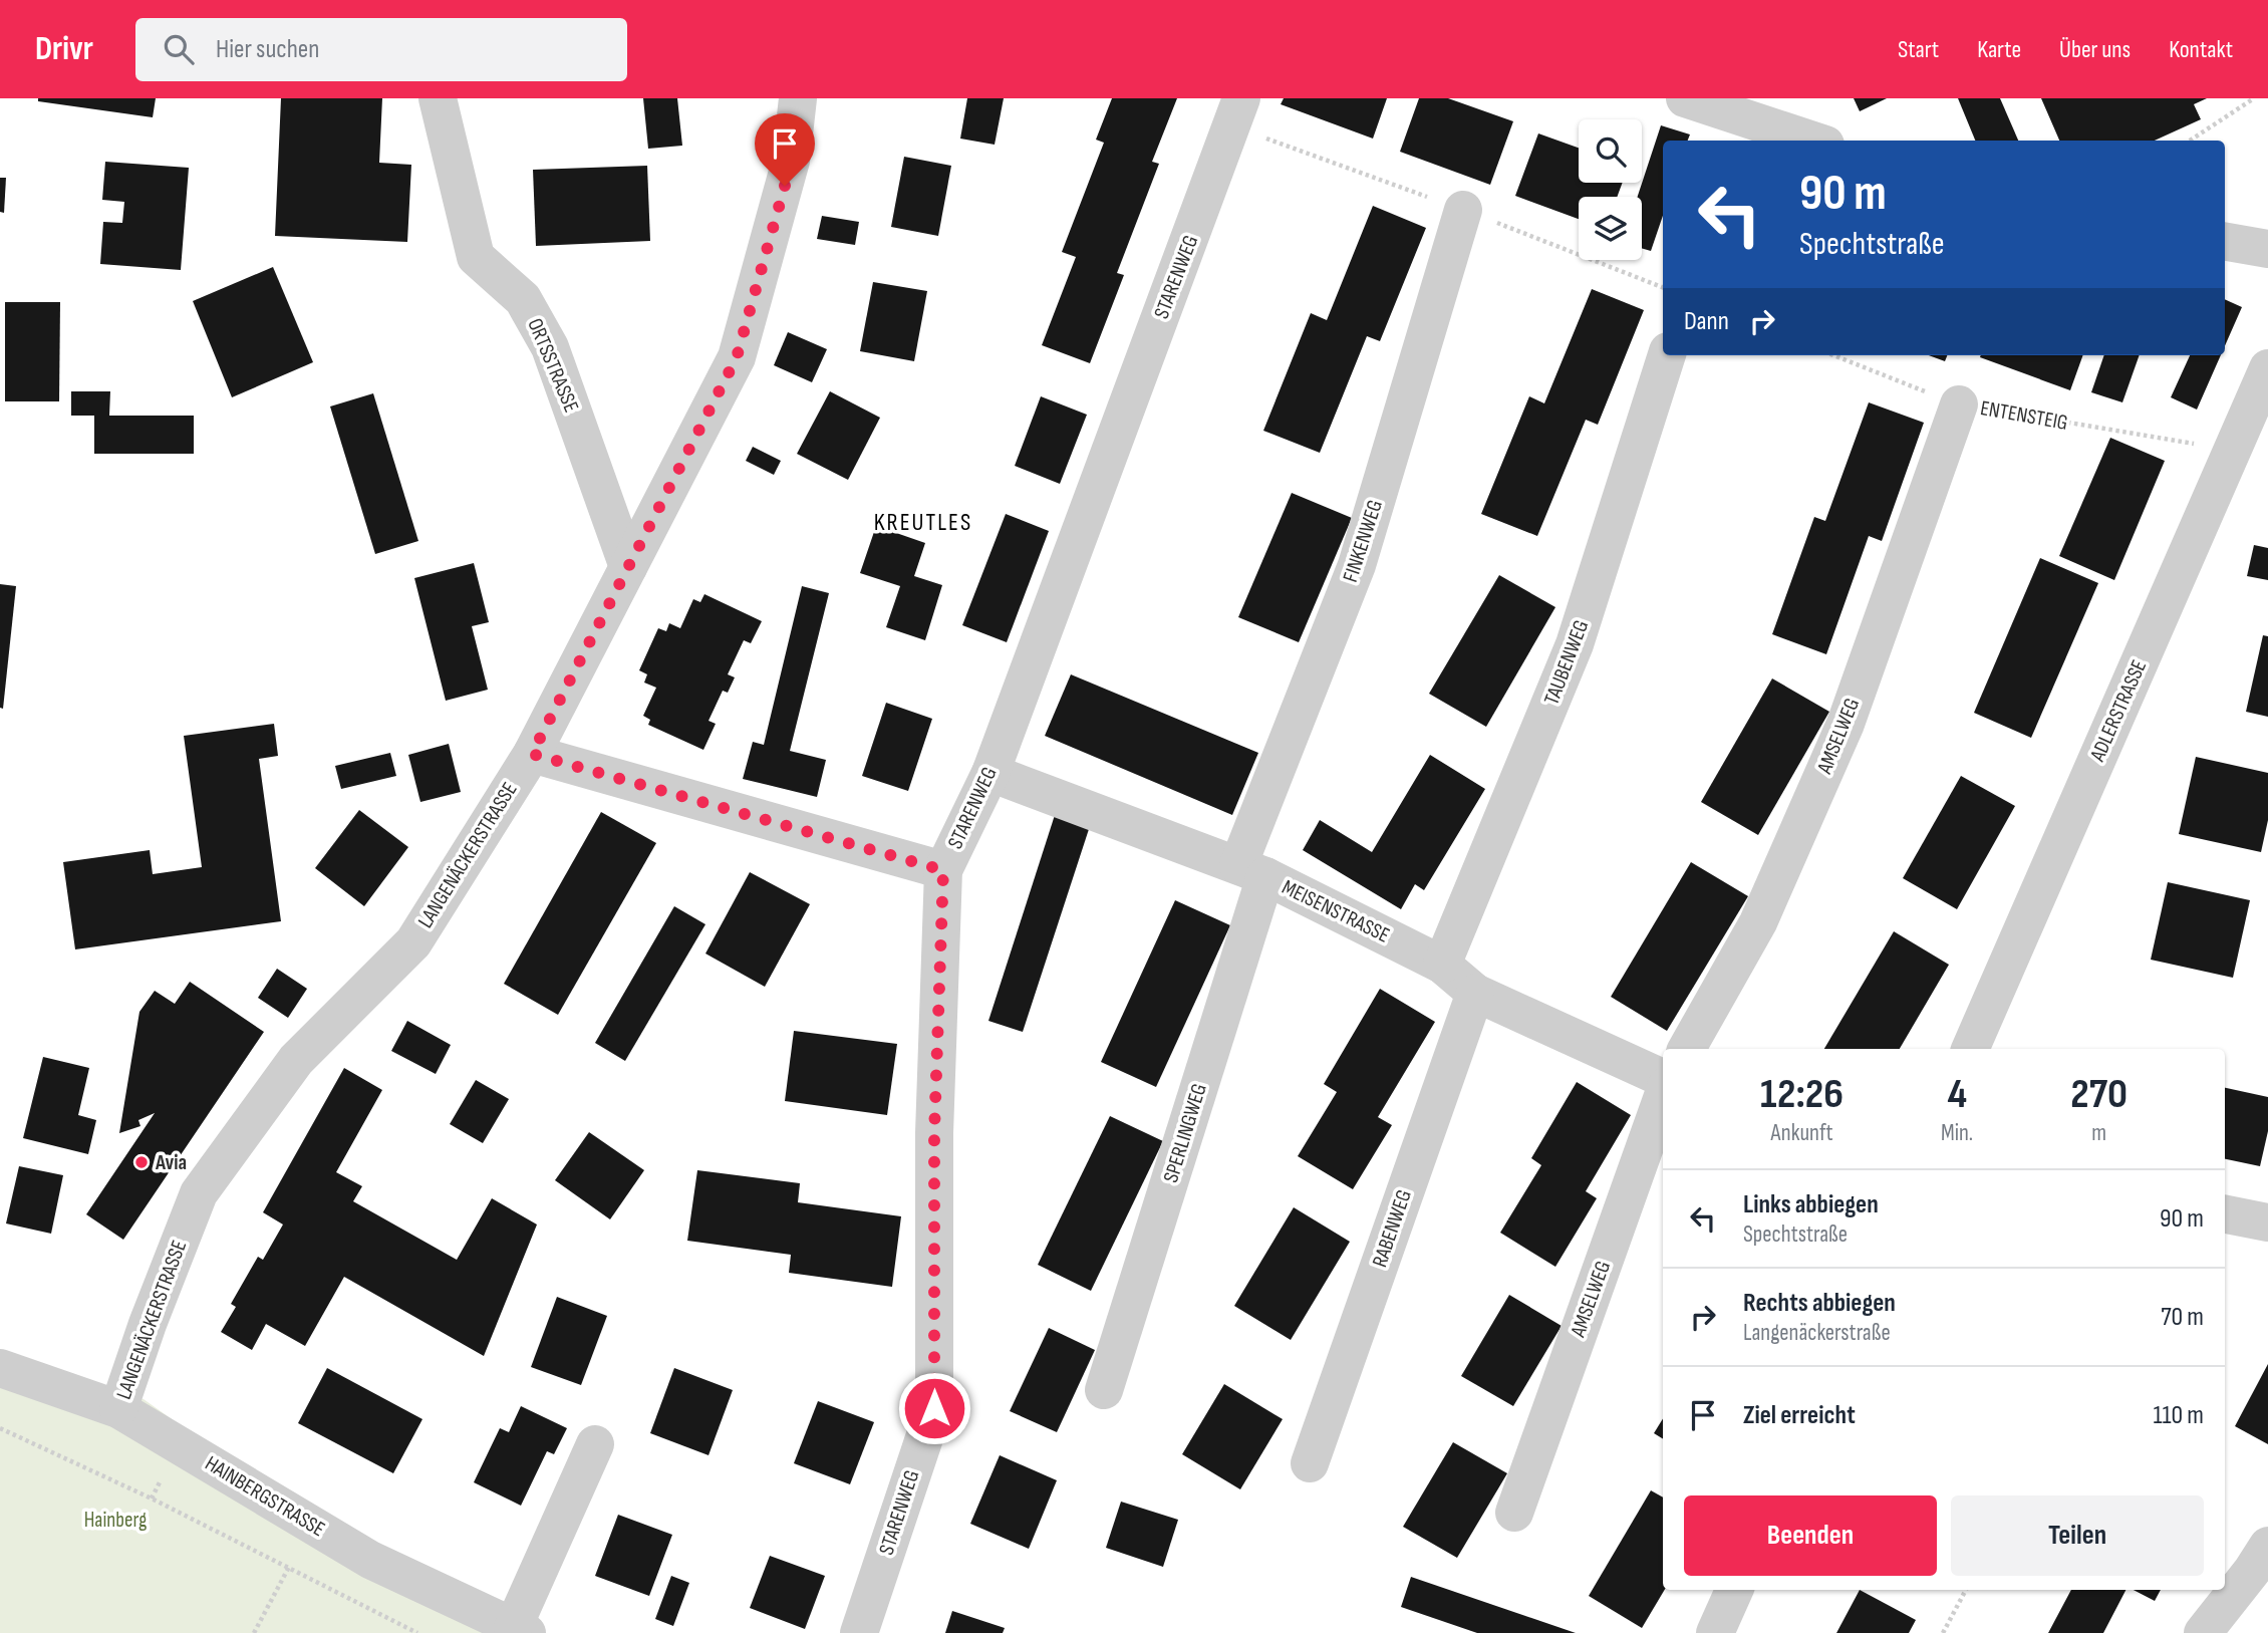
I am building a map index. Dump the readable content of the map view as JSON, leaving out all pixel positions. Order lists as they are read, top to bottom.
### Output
{
  "streets": {
    "street": [
      "STARENWEG",
      "ORTSSTRASSE",
      "FINKENWEG",
      "TAUBENWEG",
      "ADLERSTRASSE",
      "AMSELWEG",
      "LANGENÄCKERSTRASSE",
      "MEISENSTRASSE",
      "SPERLINGWEG",
      "RABENWEG",
      "HAINBERGSTRASSE"
    ],
    "path": ["ENTENSTEIG"]
  },
  "crossings": [
    ["STARENWEG", "MEISENSTRASSE"],
    ["ORTSSTRASSE", "LANGENÄCKERSTRASSE"],
    ["ENTENSTEIG", "ADLERSTRASSE"],
    ["ENTENSTEIG", "AMSELWEG"],
    ["FINKENWEG", "MEISENSTRASSE"],
    ["FINKENWEG", "SPERLINGWEG"],
    ["TAUBENWEG", "MEISENSTRASSE"],
    ["LANGENÄCKERSTRASSE", "HAINBERGSTRASSE"],
    ["MEISENSTRASSE", "SPERLINGWEG"],
    ["MEISENSTRASSE", "RABENWEG"]
  ],
  "districts": ["KREUTLES"],
  "parks": ["Hainberg"],
  "places": ["Avia"],
  "page": {
    "header": "Drivr",
    "search": "Hier suchen",
    "nav": [
      "Start",
      "Karte",
      "Über uns",
      "Kontakt"
    ],
    "turn": ["90 m", "Spechtstraße"],
    "then": "Dann",
    "eta": [
      "12:26",
      "Ankunft",
      "4",
      "Min.",
      "270",
      "m"
    ],
    "list": [
      {
        "name": "Links abbiegen",
        "note": "Spechtstraße",
        "value": "90 m"
      },
      {
        "name": "Rechts abbiegen",
        "note": "Langenäckerstraße",
        "value": "70 m"
      },
      {
        "name": "Ziel erreicht",
        "value": "110 m"
      }
    ],
    "buttons": ["Beenden", "Teilen"]
  }
}
